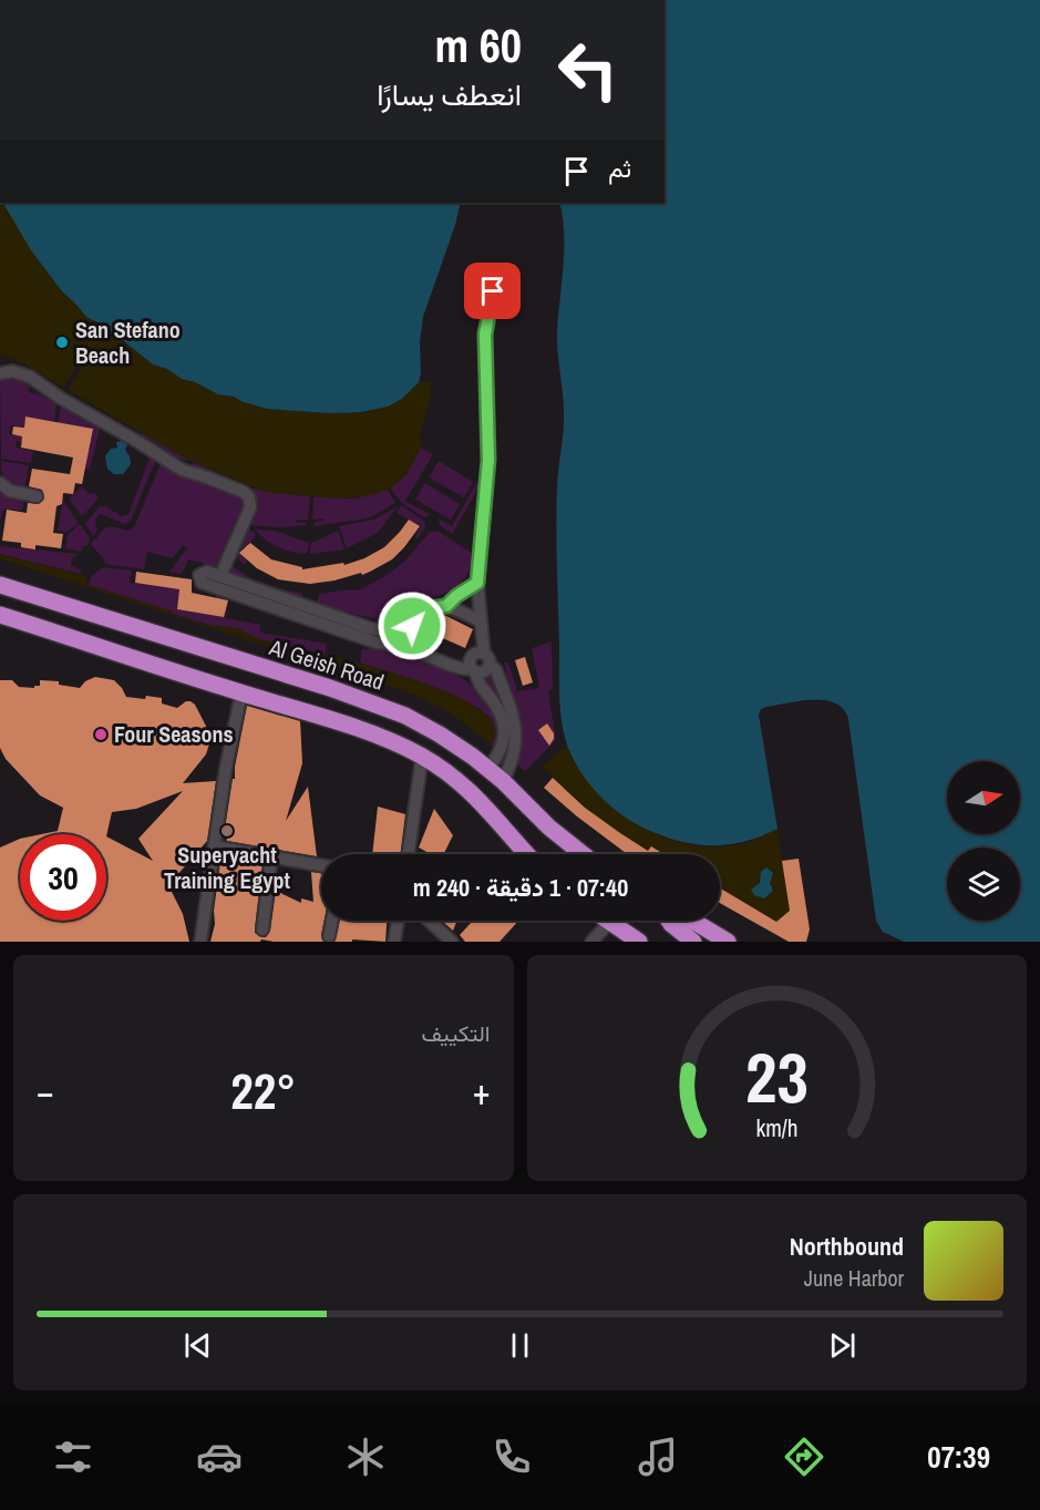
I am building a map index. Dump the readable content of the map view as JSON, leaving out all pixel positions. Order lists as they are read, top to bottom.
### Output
{
  "streets": {
    "highway": ["Al Geish Road"]
  },
  "places": ["San Stefano Beach", "Four Seasons", "Superyacht Training Egypt"],
  "north": "right",
  "page": {
    "turn": ["60 m", "انعطف يسارًا"],
    "then": "ثم",
    "limit": "30",
    "trip": "07:40 · 1 دقيقة · 240 m",
    "tile": "التكييف",
    "heat": ["−", "22°", "+"],
    "song": ["Northbound", "June Harbor"],
    "tabs": "07:39",
    "gauge": ["23", "km/h"]
  }
}
